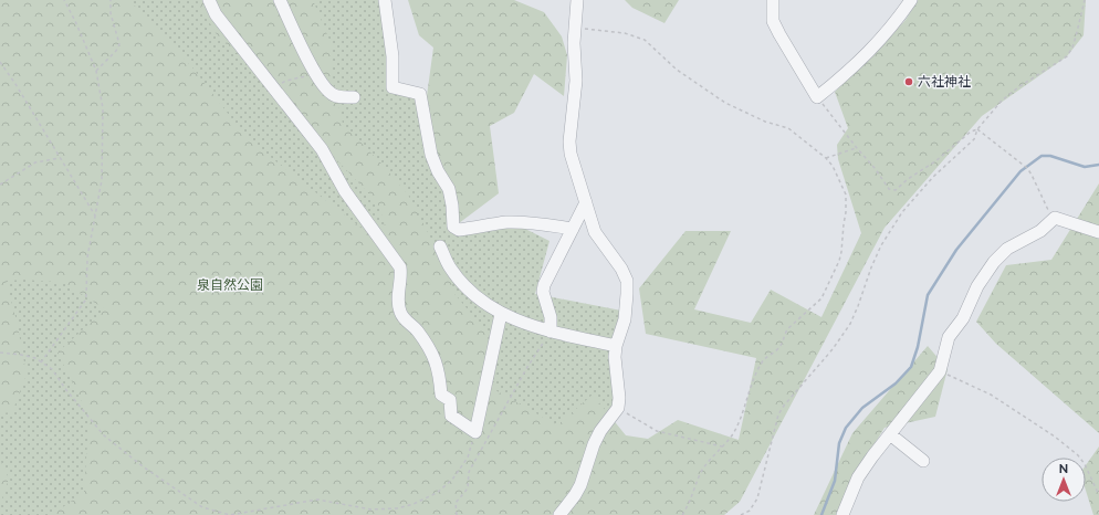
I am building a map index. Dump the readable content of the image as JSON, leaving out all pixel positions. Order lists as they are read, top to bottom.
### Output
{
  "parks": ["泉自然公園"],
  "places": ["六社神社"],
  "north": "top"
}
